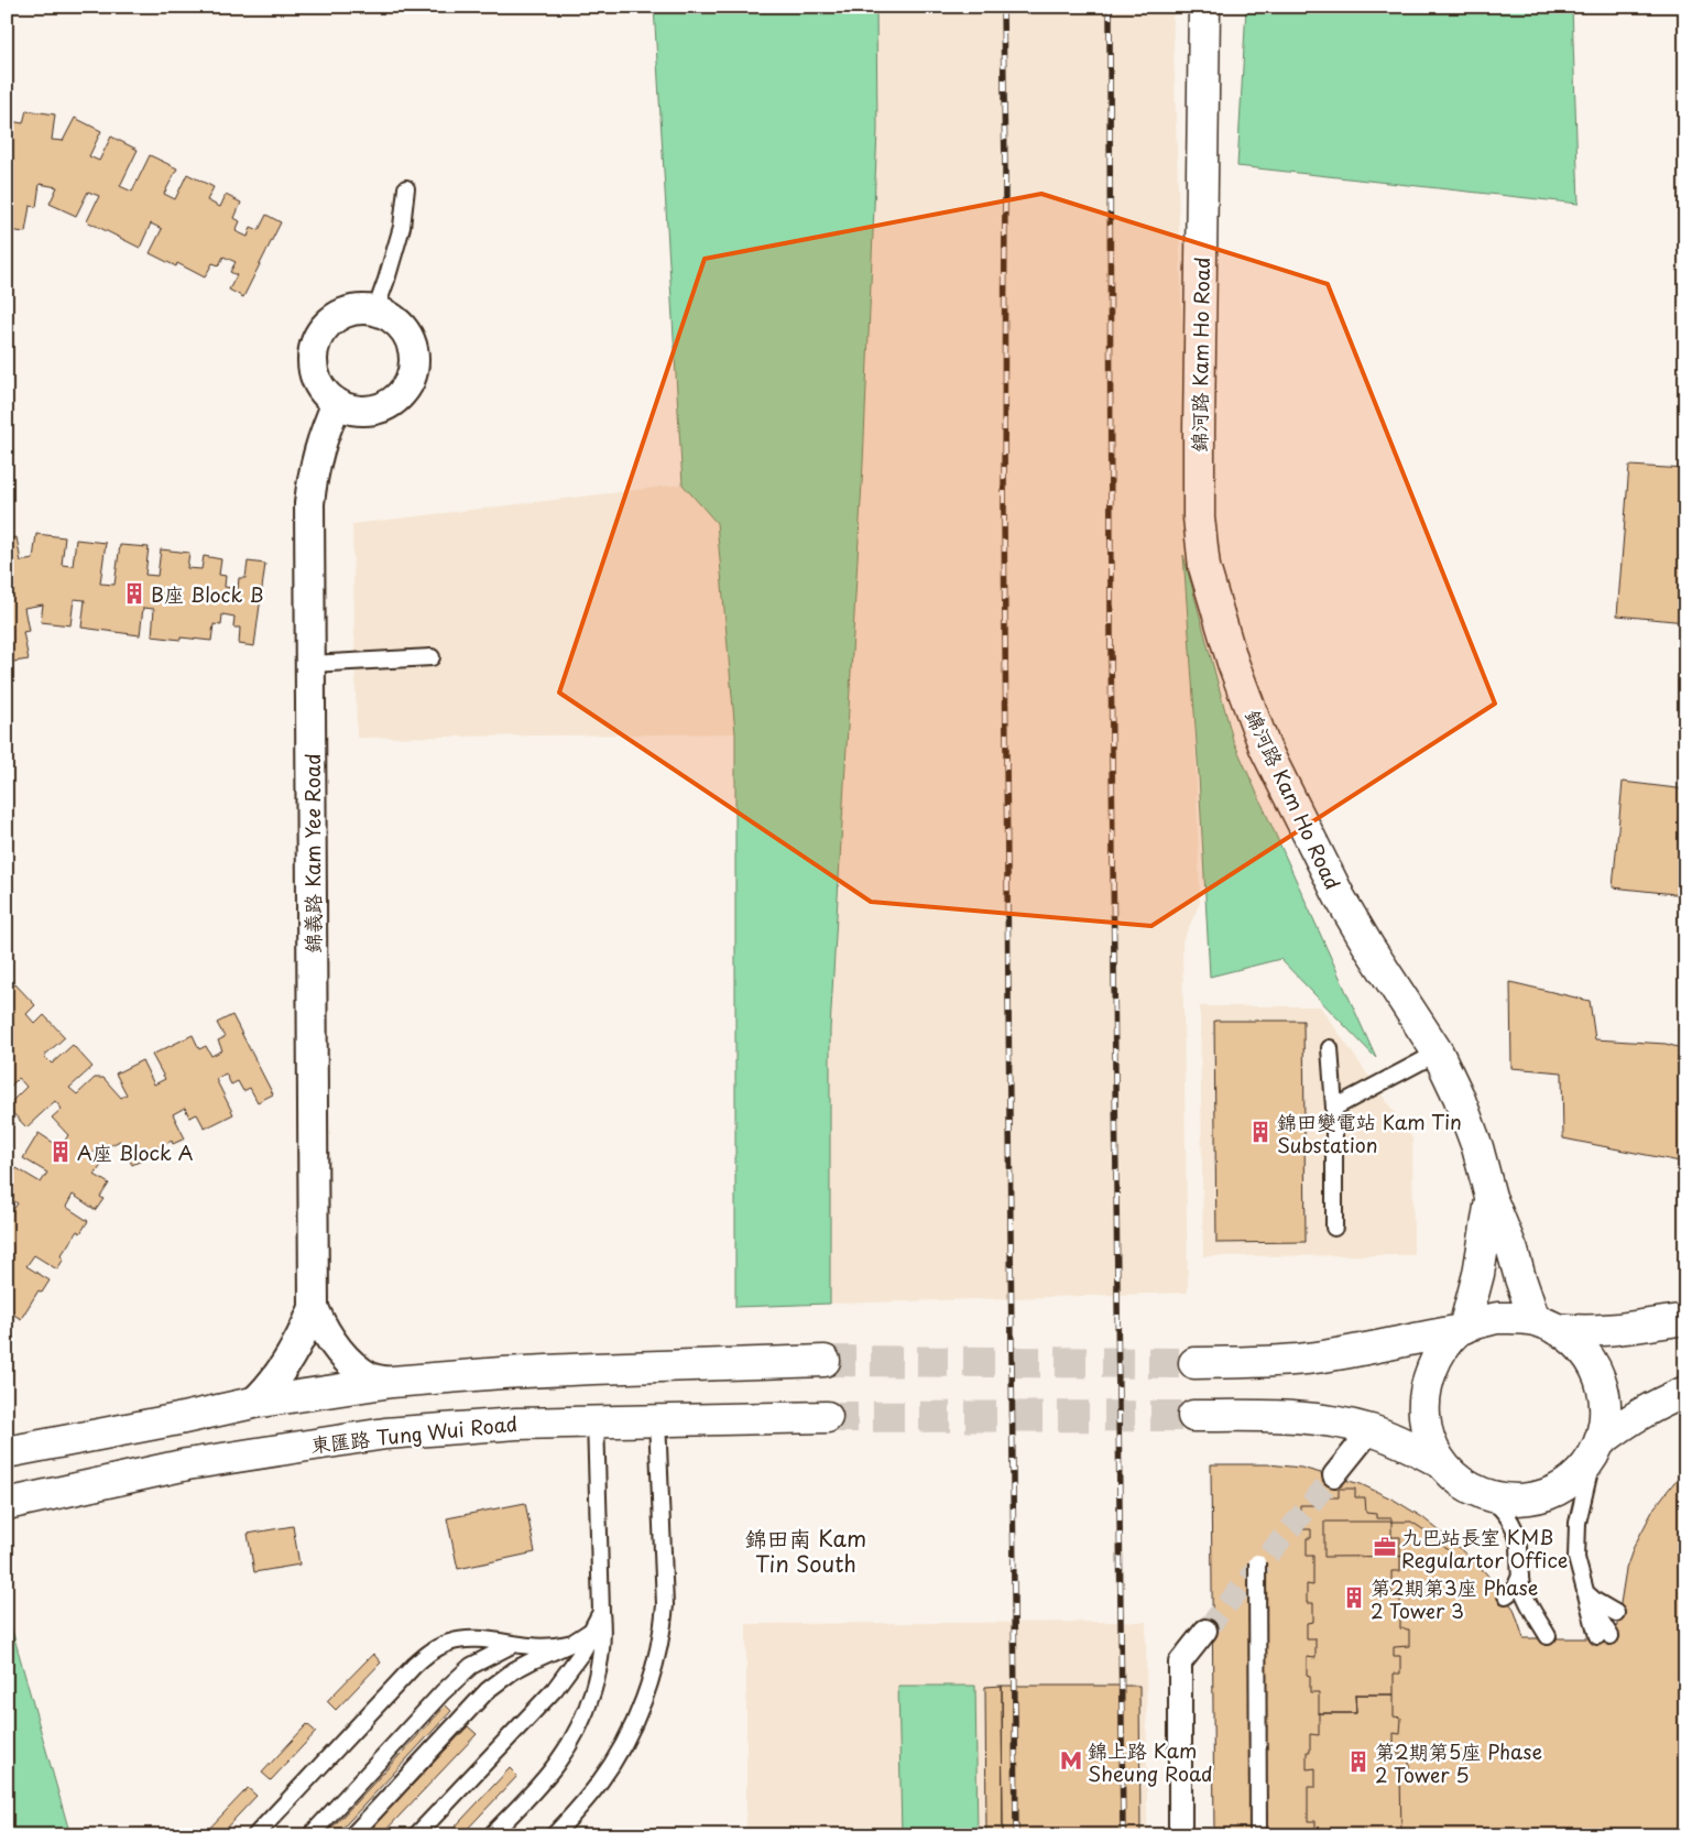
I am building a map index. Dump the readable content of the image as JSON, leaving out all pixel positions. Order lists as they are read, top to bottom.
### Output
{
  "streets": {
    "main road": ["錦河路 Kam Ho Road", "東匯路 Tung Wui Road"],
    "street": ["錦義路 Kam Yee Road"]
  },
  "districts": ["錦田南 Kam Tin South"],
  "places": {
    "building": [
      "B座 Block B",
      "錦田變電站 Kam Tin Substation",
      "A座 Block A",
      "第2期第3座 Phase 2 Tower 3",
      "第2期第5座 Phase 2 Tower 5"
    ],
    "office": ["九巴站長室 KMB Regulartor Office"],
    "metro station": ["錦上路 Kam Sheung Road"]
  }
}
